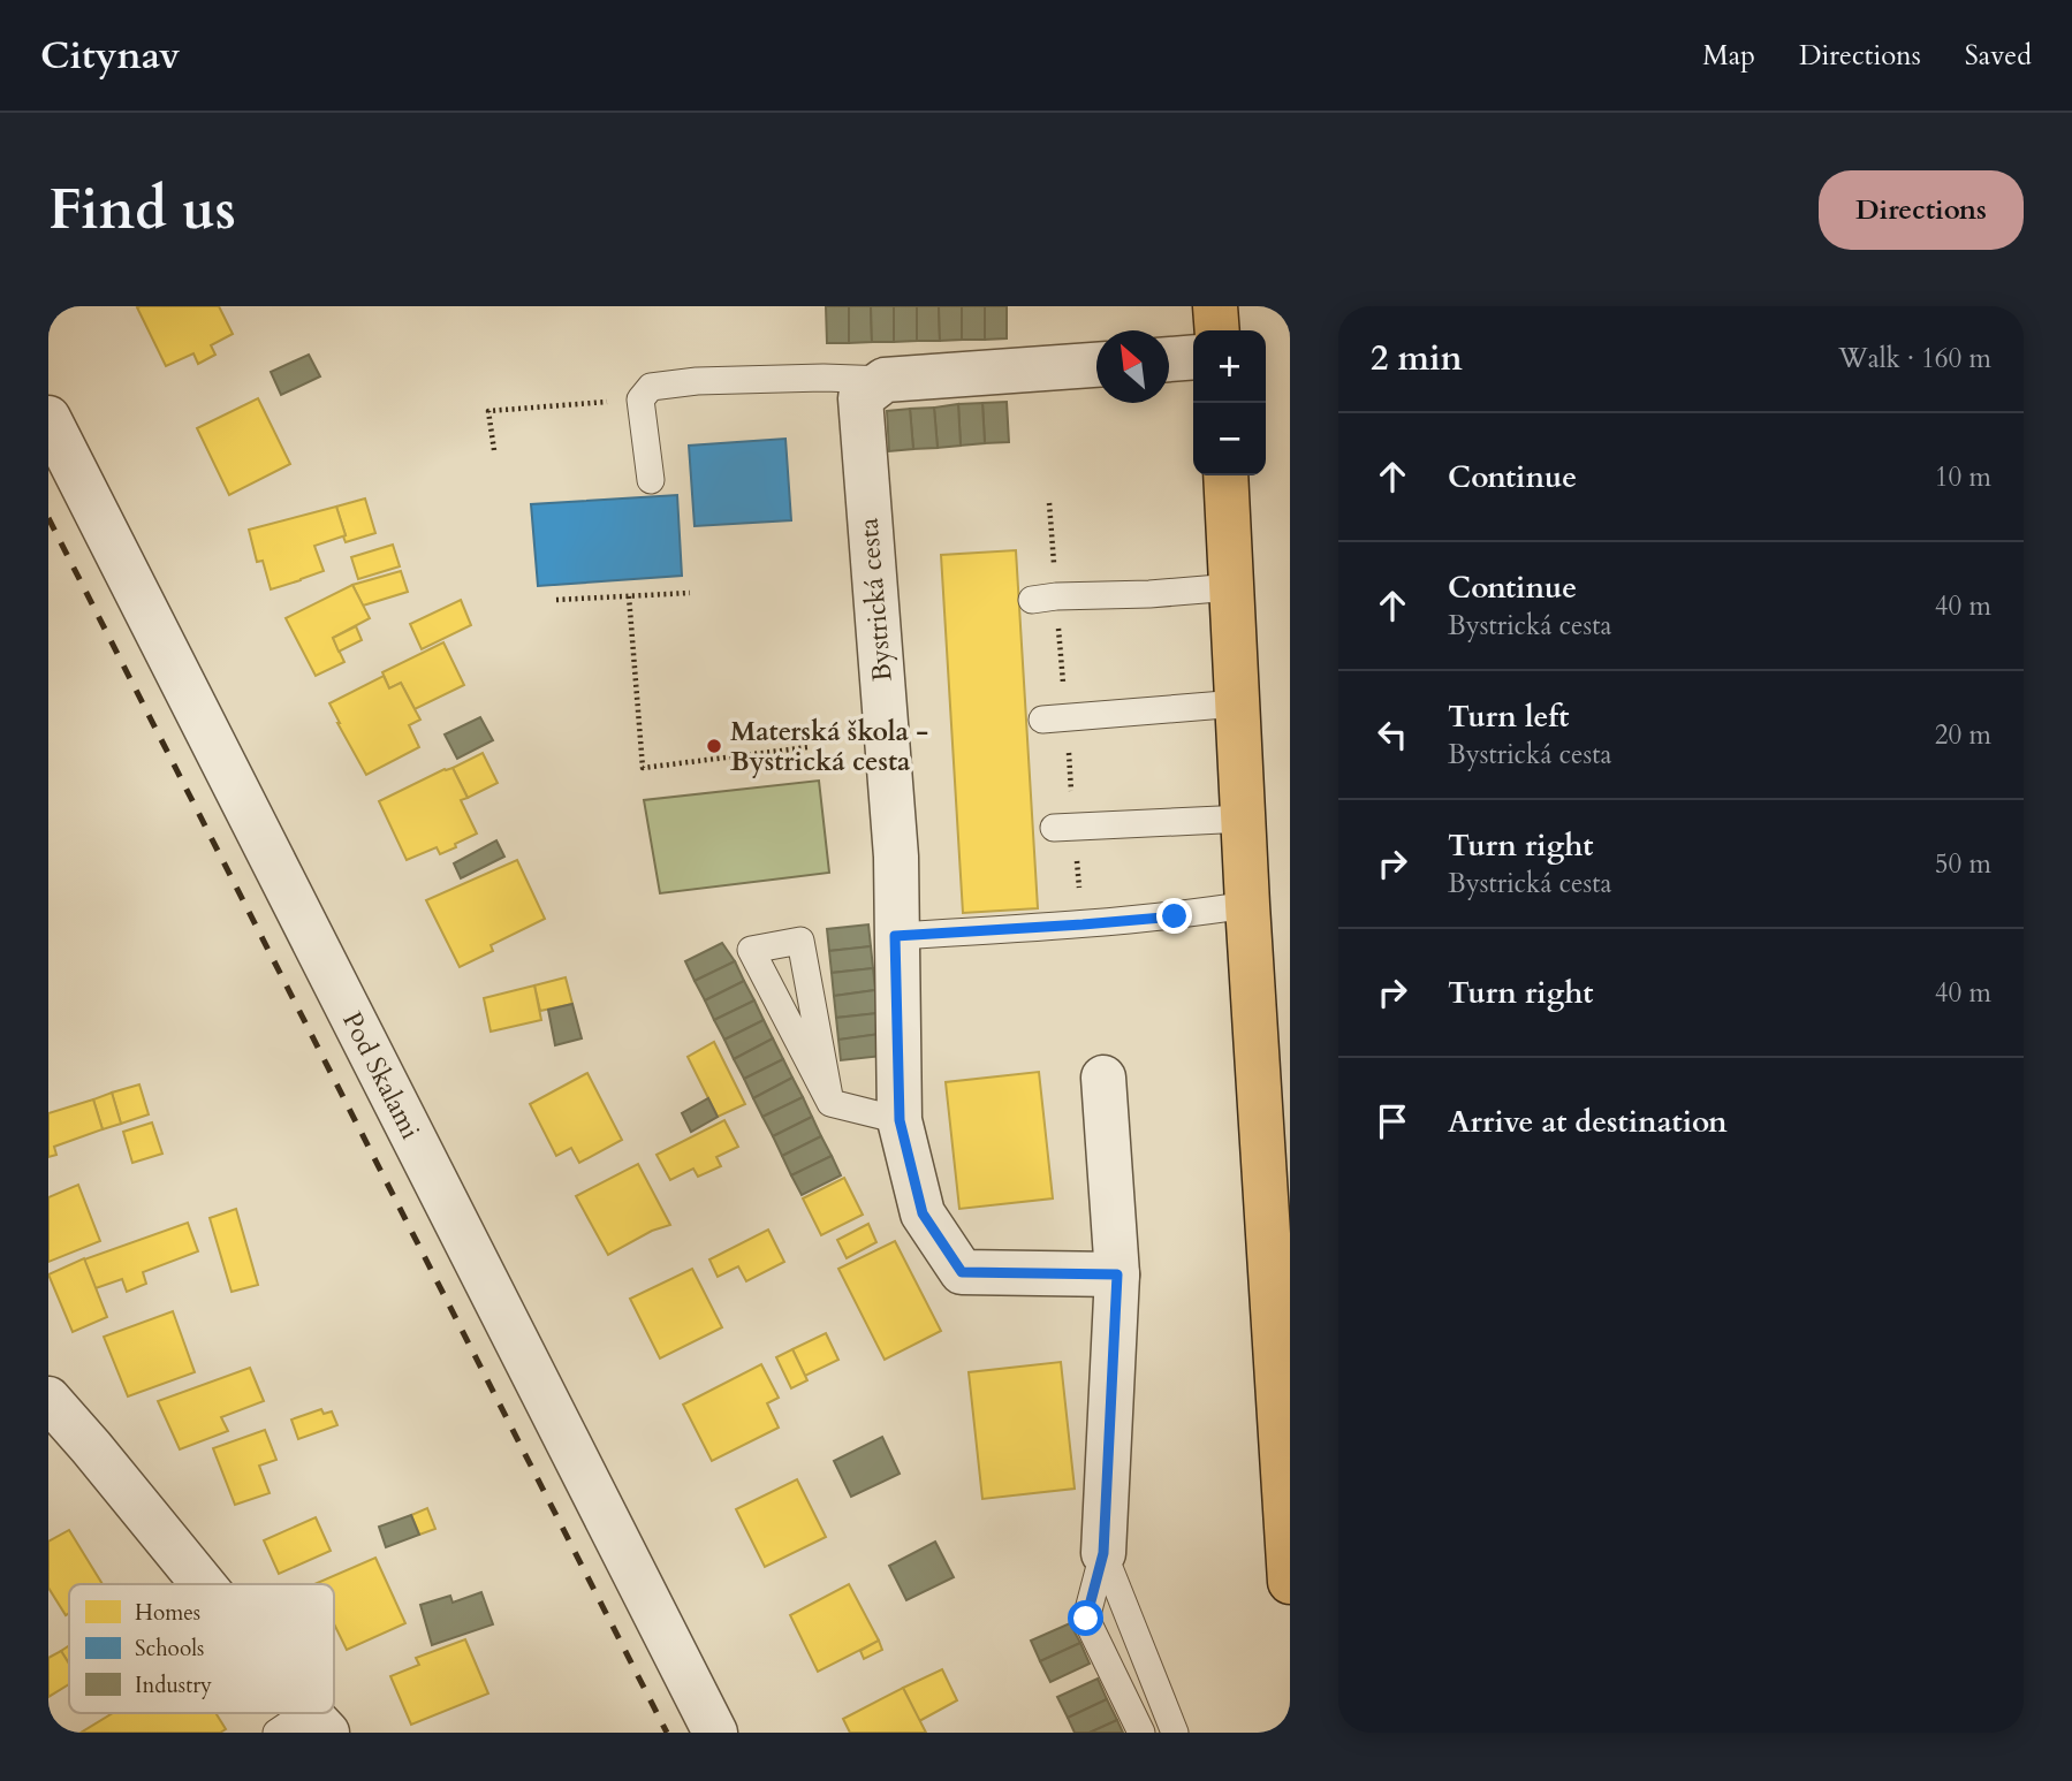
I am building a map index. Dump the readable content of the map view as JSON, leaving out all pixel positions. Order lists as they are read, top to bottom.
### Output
{
  "streets": {
    "street": ["Bystrická cesta", "Pod Skalami"]
  },
  "places": ["Materská škola - Bystrická cesta"],
  "legend": ["Homes", "Schools", "Industry"],
  "north": "top left",
  "page": {
    "header": "Citynav",
    "nav": ["Map", "Directions", "Saved"],
    "buttons": "Directions",
    "title": "Find us",
    "heading": ["2 min", "Walk · 160 m"],
    "map_buttons": ["+", "−"],
    "list": [
      ["Continue", "10 m"],
      ["Continue", "Bystrická cesta", "40 m"],
      ["Turn left", "Bystrická cesta", "20 m"],
      ["Turn right", "Bystrická cesta", "50 m"],
      ["Turn right", "40 m"],
      "Arrive at destination"
    ]
  }
}
